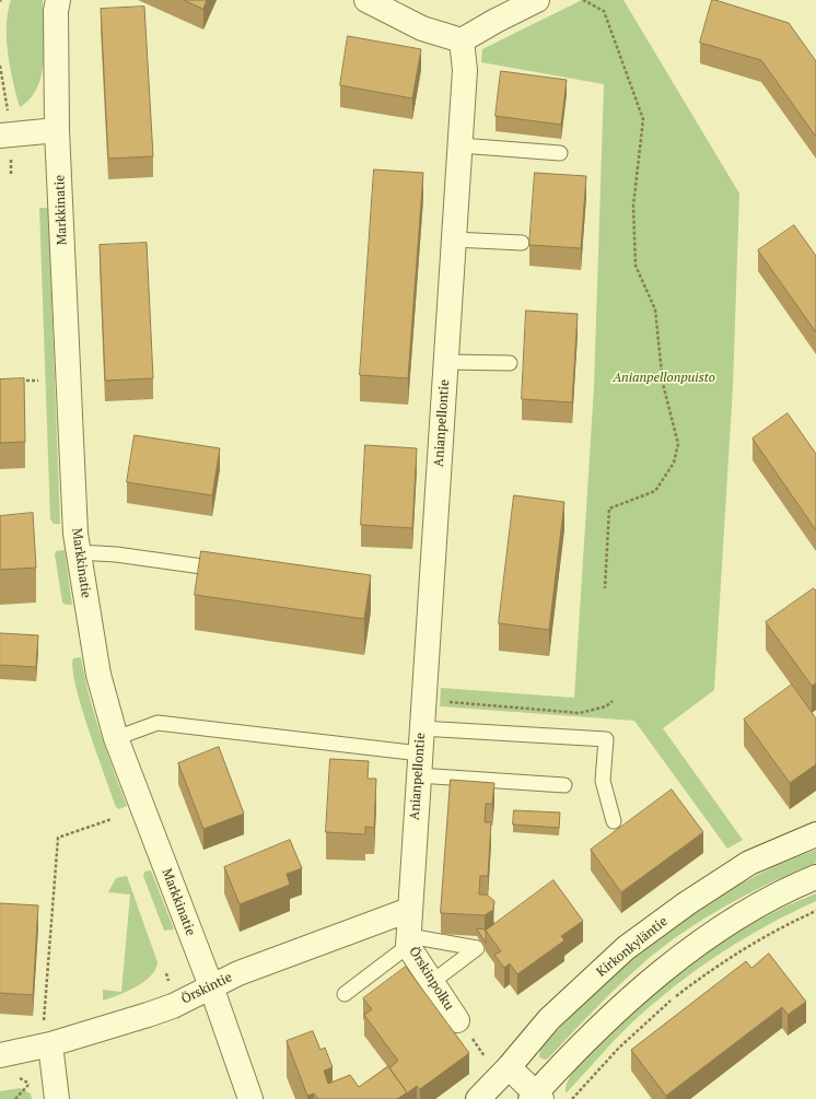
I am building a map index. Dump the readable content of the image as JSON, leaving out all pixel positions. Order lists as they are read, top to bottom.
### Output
{
  "streets": {
    "street": [
      "Markkinatie",
      "Anianpellontie",
      "Kirkonkyläntie",
      "Örskinpolku",
      "Örskintie"
    ]
  },
  "crossings": [
    ["Markkinatie", "Örskintie"],
    ["Anianpellontie", "Örskinpolku"],
    ["Anianpellontie", "Örskintie"],
    ["Örskinpolku", "Örskintie"]
  ],
  "parks": ["Anianpellonpuisto"]
}
